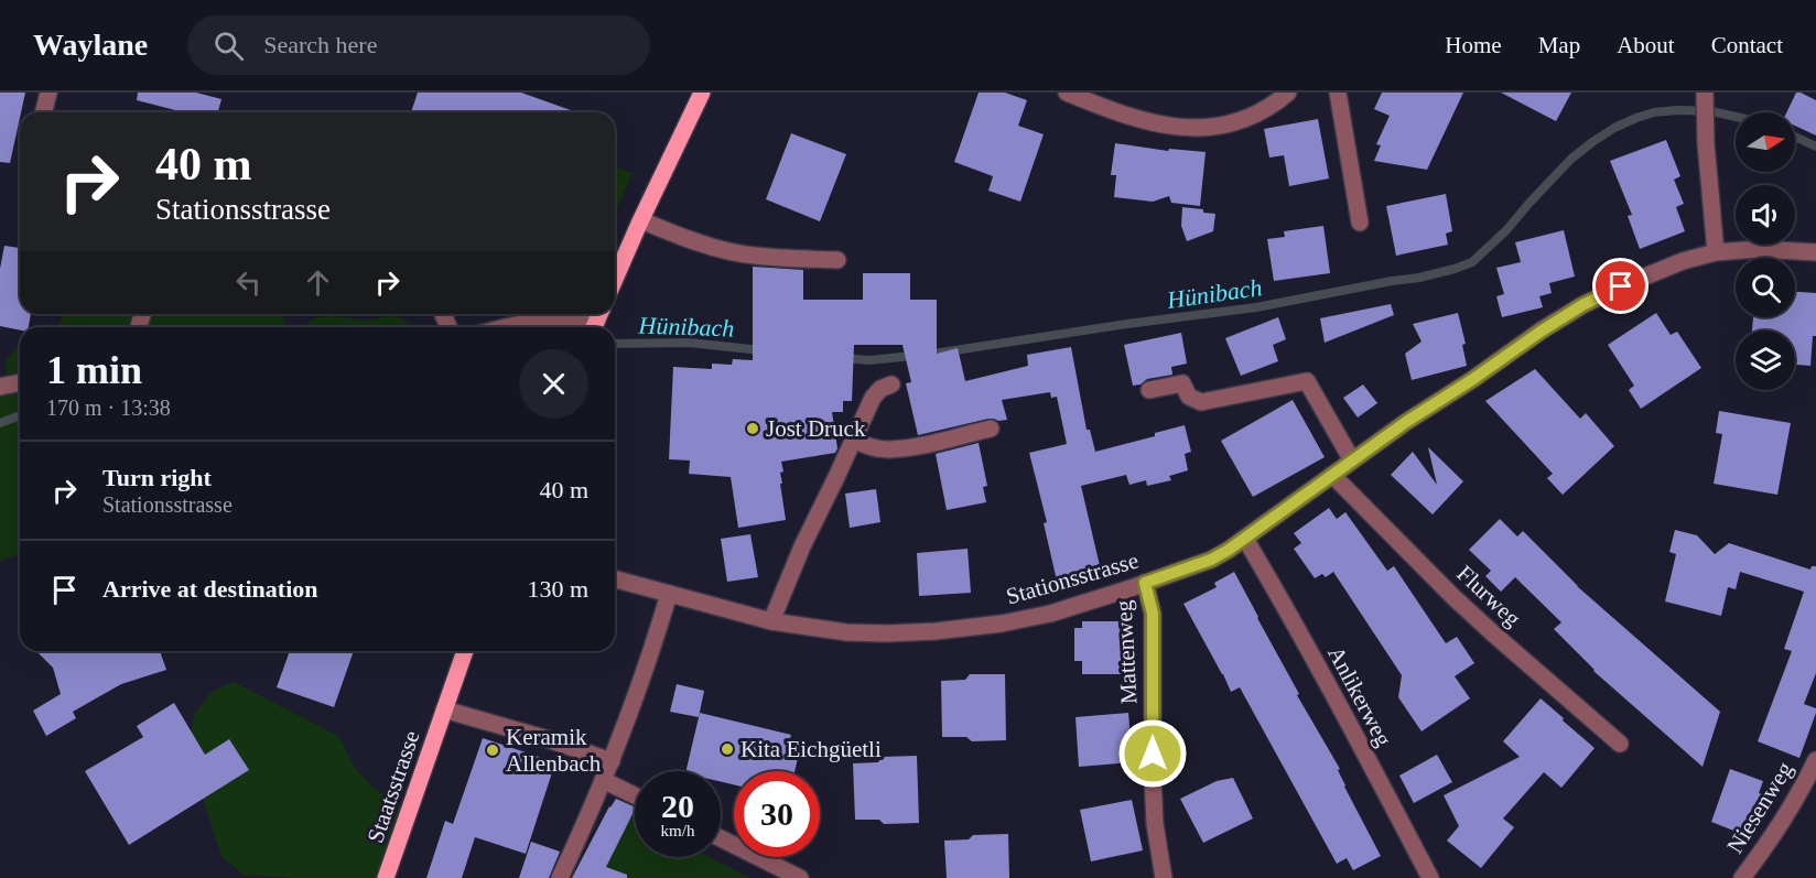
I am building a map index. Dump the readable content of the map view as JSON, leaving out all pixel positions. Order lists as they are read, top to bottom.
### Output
{
  "streets": {
    "main road": ["Staatsstrasse"],
    "street": [
      "Stationsstrasse",
      "Flurweg",
      "Mattenweg",
      "Anlikerweg",
      "Niesenweg"
    ]
  },
  "crossings": [
    ["Stationsstrasse", "Flurweg"],
    ["Stationsstrasse", "Mattenweg"],
    ["Stationsstrasse", "Anlikerweg"]
  ],
  "water": ["Hünibach"],
  "places": ["Jost Druck", "Kita Eichgüetli", "Keramik Allenbach"],
  "north": "right",
  "page": {
    "header": "Waylane",
    "search": "Search here",
    "nav": [
      "Home",
      "Map",
      "About",
      "Contact"
    ],
    "turn": ["40 m", "Stationsstrasse"],
    "heading": ["1 min", "170 m · 13:38"],
    "list": [
      {
        "name": "Turn right",
        "note": "Stationsstrasse",
        "value": "40 m"
      },
      {
        "name": "Arrive at destination",
        "value": "130 m"
      }
    ],
    "speed": "20 km/h",
    "limit": "30"
  }
}
